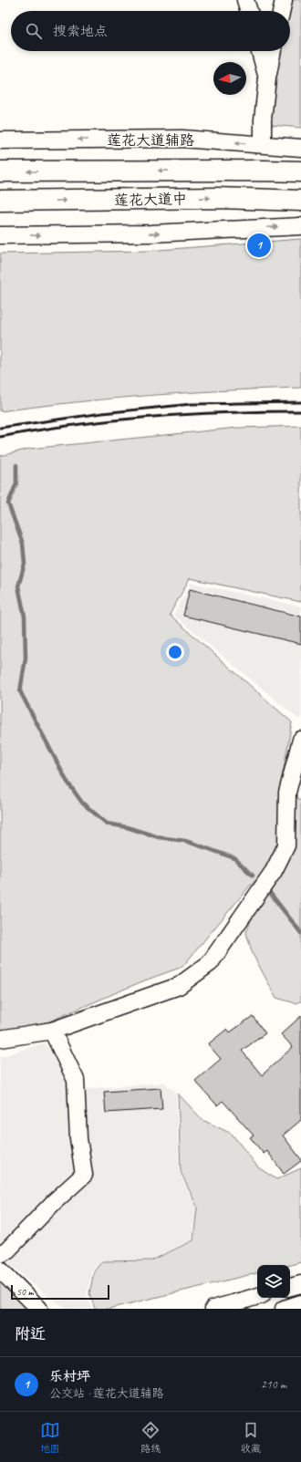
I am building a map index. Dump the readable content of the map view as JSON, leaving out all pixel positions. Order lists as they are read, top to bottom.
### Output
{
  "streets": {
    "main road": ["莲花大道中"],
    "street": ["莲花大道辅路"]
  },
  "scale_bar": "50 m",
  "north": "left",
  "page": {
    "search": "搜索地点",
    "pins": "1",
    "scale": "50 m",
    "heading": "附近",
    "list": [
      {
        "mark": "1",
        "name": "乐村坪",
        "note": "公交站 · 莲花大道辅路",
        "value": "210 m"
      }
    ],
    "nav": ["地图", "路线", "收藏"]
  }
}
